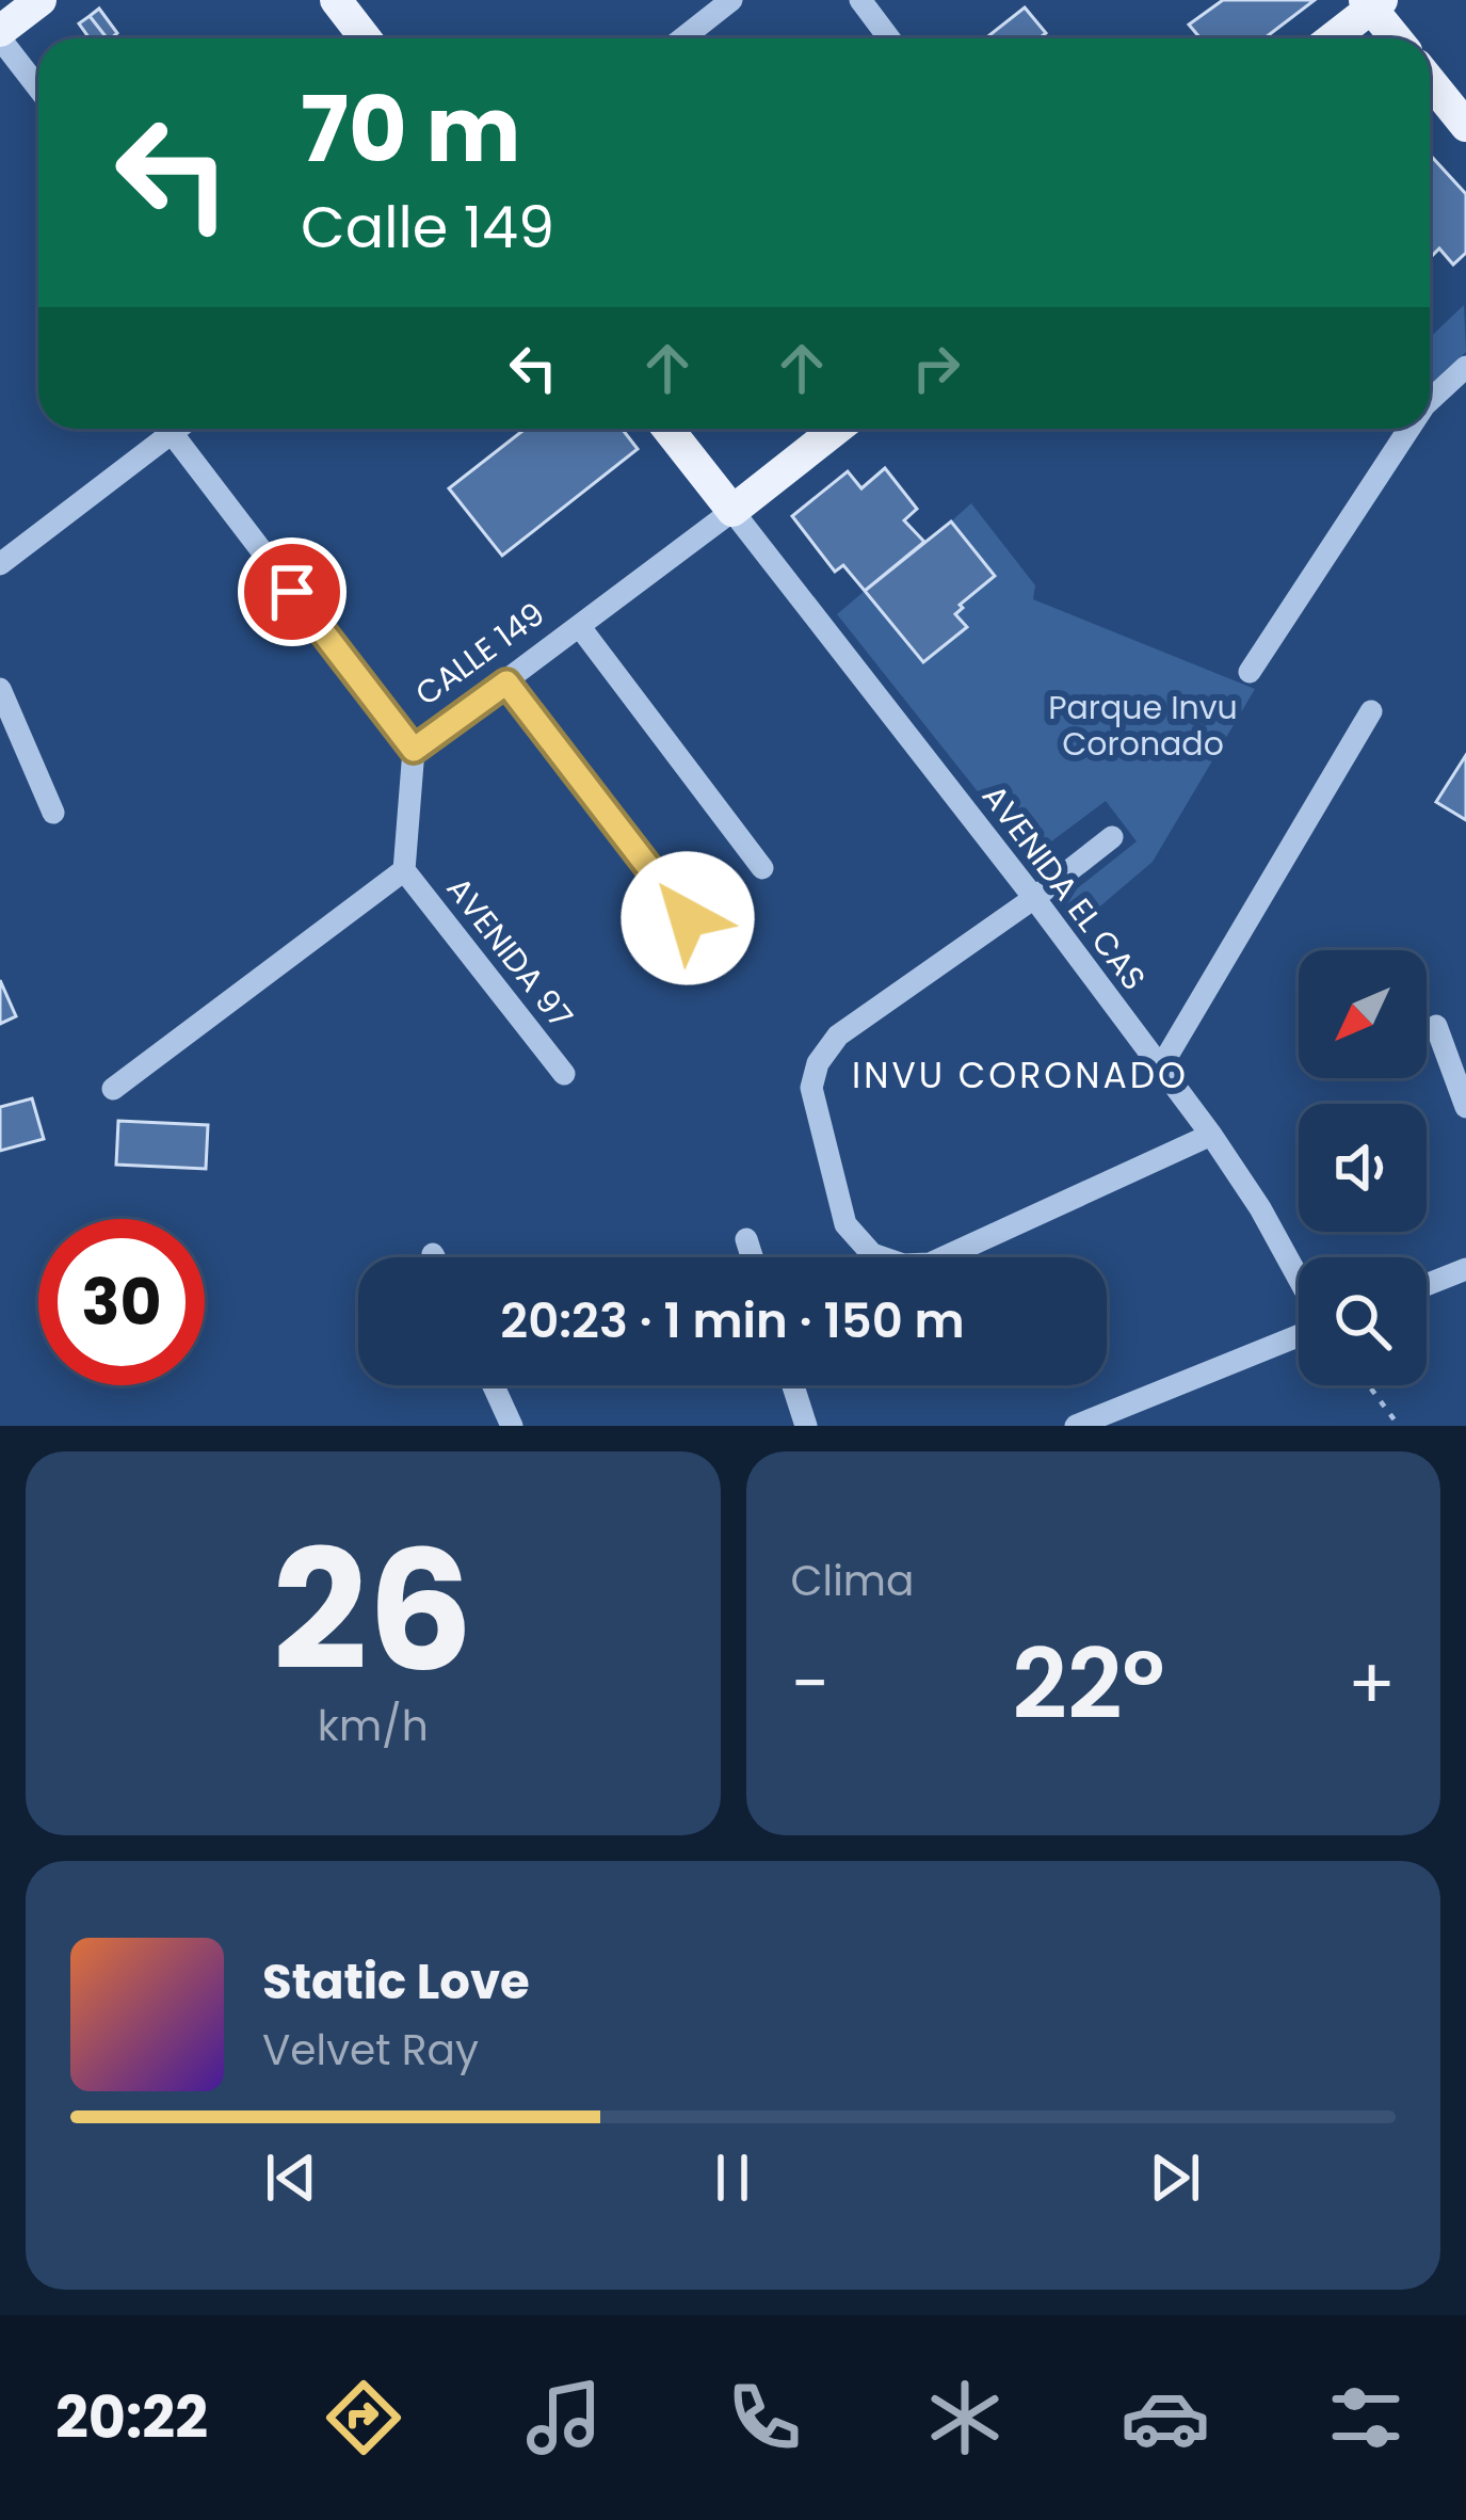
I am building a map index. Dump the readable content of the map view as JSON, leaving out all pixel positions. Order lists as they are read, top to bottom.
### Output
{
  "streets": {
    "main road": ["CALLE 149"],
    "street": ["AVENIDA EL CAS", "AVENIDA 97"]
  },
  "crossings": [
    ["CALLE 149", "AVENIDA EL CAS"],
    ["CALLE 149", "AVENIDA 97"]
  ],
  "districts": ["INVU CORONADO"],
  "parks": ["Parque Invu Coronado"],
  "north": "bottom left",
  "page": {
    "turn": ["70 m", "Calle 149"],
    "limit": "30",
    "trip": "20:23 · 1 min · 150 m",
    "tile": [
      ["26", "km/h"],
      "Clima"
    ],
    "heat": ["−", "22°", "+"],
    "song": ["Static Love", "Velvet Ray"],
    "tabs": "20:22"
  }
}
